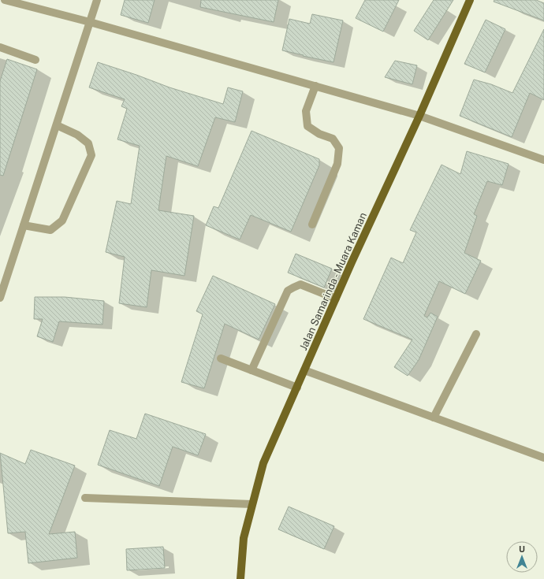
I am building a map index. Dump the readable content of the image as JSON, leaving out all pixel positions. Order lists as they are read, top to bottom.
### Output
{
  "streets": {
    "main road": ["Jalan Samarinda - Muara Kaman"]
  },
  "north": "top"
}
